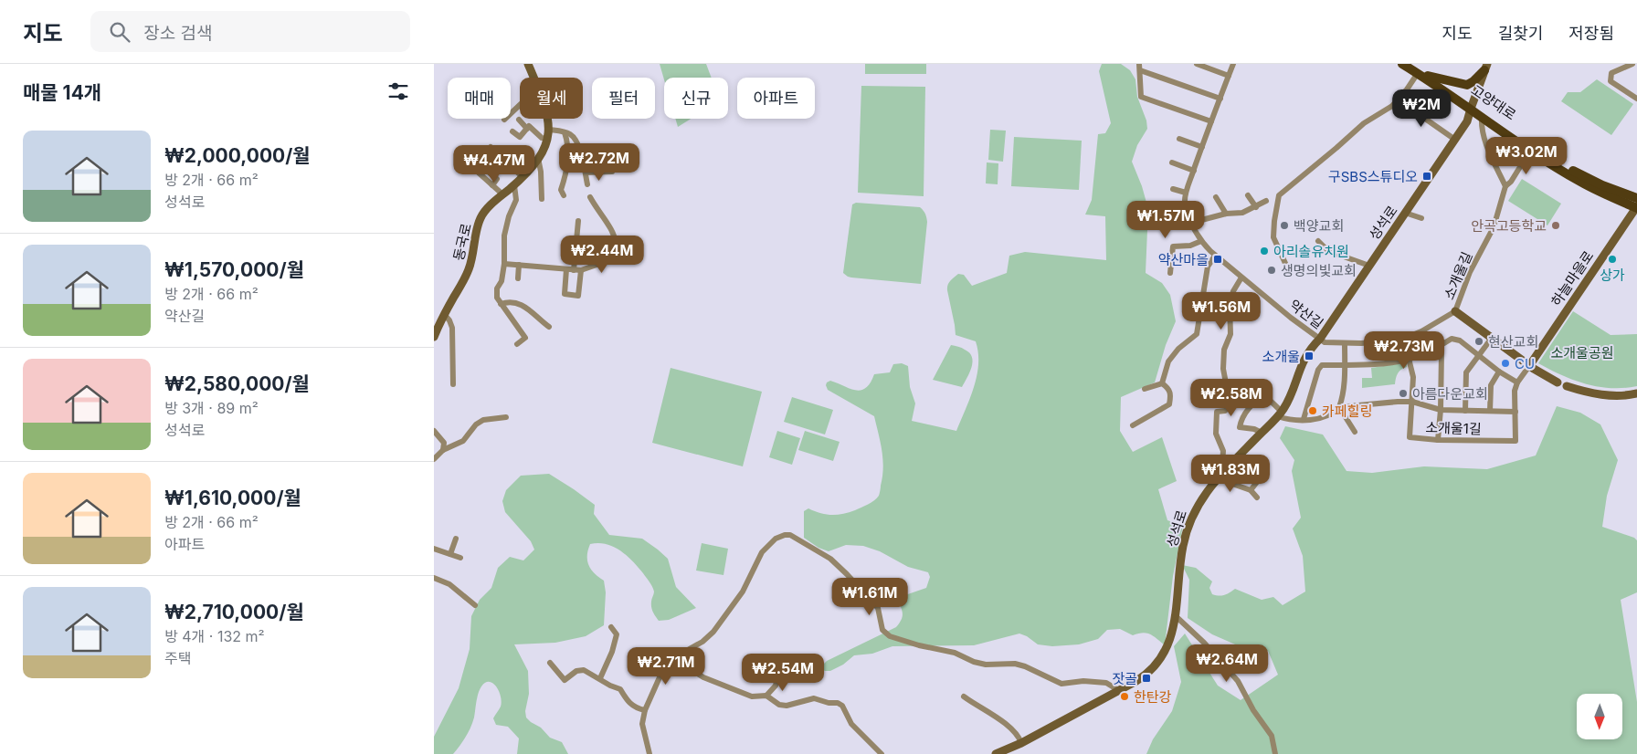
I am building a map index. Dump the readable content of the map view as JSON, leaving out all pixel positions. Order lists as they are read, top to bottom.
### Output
{
  "streets": {
    "main road": ["고양대로"],
    "street": [
      "성석로",
      "동국로",
      "소개울길",
      "하늘마을로",
      "약산길",
      "소개울1길"
    ]
  },
  "crossings": [
    ["고양대로", "성석로"],
    ["고양대로", "하늘마을로"],
    ["성석로", "소개울길"],
    ["성석로", "약산길"],
    ["소개울길", "약산길"],
    ["소개울길", "소개울1길"]
  ],
  "parks": ["소개울공원"],
  "places": {
    "transit": [
      "구SBS스튜디오",
      "약산마을",
      "소개울",
      "잣골"
    ],
    "other": [
      "백양교회",
      "안곡고등학교",
      "아리솔유치원",
      "상가",
      "생명의빛교회",
      "현산교회",
      "CU",
      "아름다운교회",
      "카페힐링",
      "한탄강"
    ]
  },
  "north": "bottom",
  "page": {
    "header": "지도",
    "search": "장소 검색",
    "nav": ["지도", "길찾기", "저장됨"],
    "heading": "매물 14개",
    "chip": [
      "매매",
      "월세",
      "필터",
      "신규",
      "아파트"
    ],
    "price": [
      "₩2M",
      "₩3.02M",
      "₩2.72M",
      "₩4.47M",
      "₩1.57M",
      "₩2.44M",
      "₩1.56M",
      "₩2.73M",
      "₩2.58M",
      "₩1.83M",
      "₩1.61M",
      "₩2.64M",
      "₩2.71M",
      "₩2.54M"
    ],
    "list": [
      {
        "name": "₩2,000,000/월",
        "note": "방 2개 · 66 m² · 성석로"
      },
      {
        "name": "₩1,570,000/월",
        "note": "방 2개 · 66 m² · 약산길"
      },
      {
        "name": "₩2,580,000/월",
        "note": "방 3개 · 89 m² · 성석로"
      },
      {
        "name": "₩1,610,000/월",
        "note": "방 2개 · 66 m² · 아파트"
      },
      {
        "name": "₩2,710,000/월",
        "note": "방 4개 · 132 m² · 주택"
      }
    ]
  }
}
